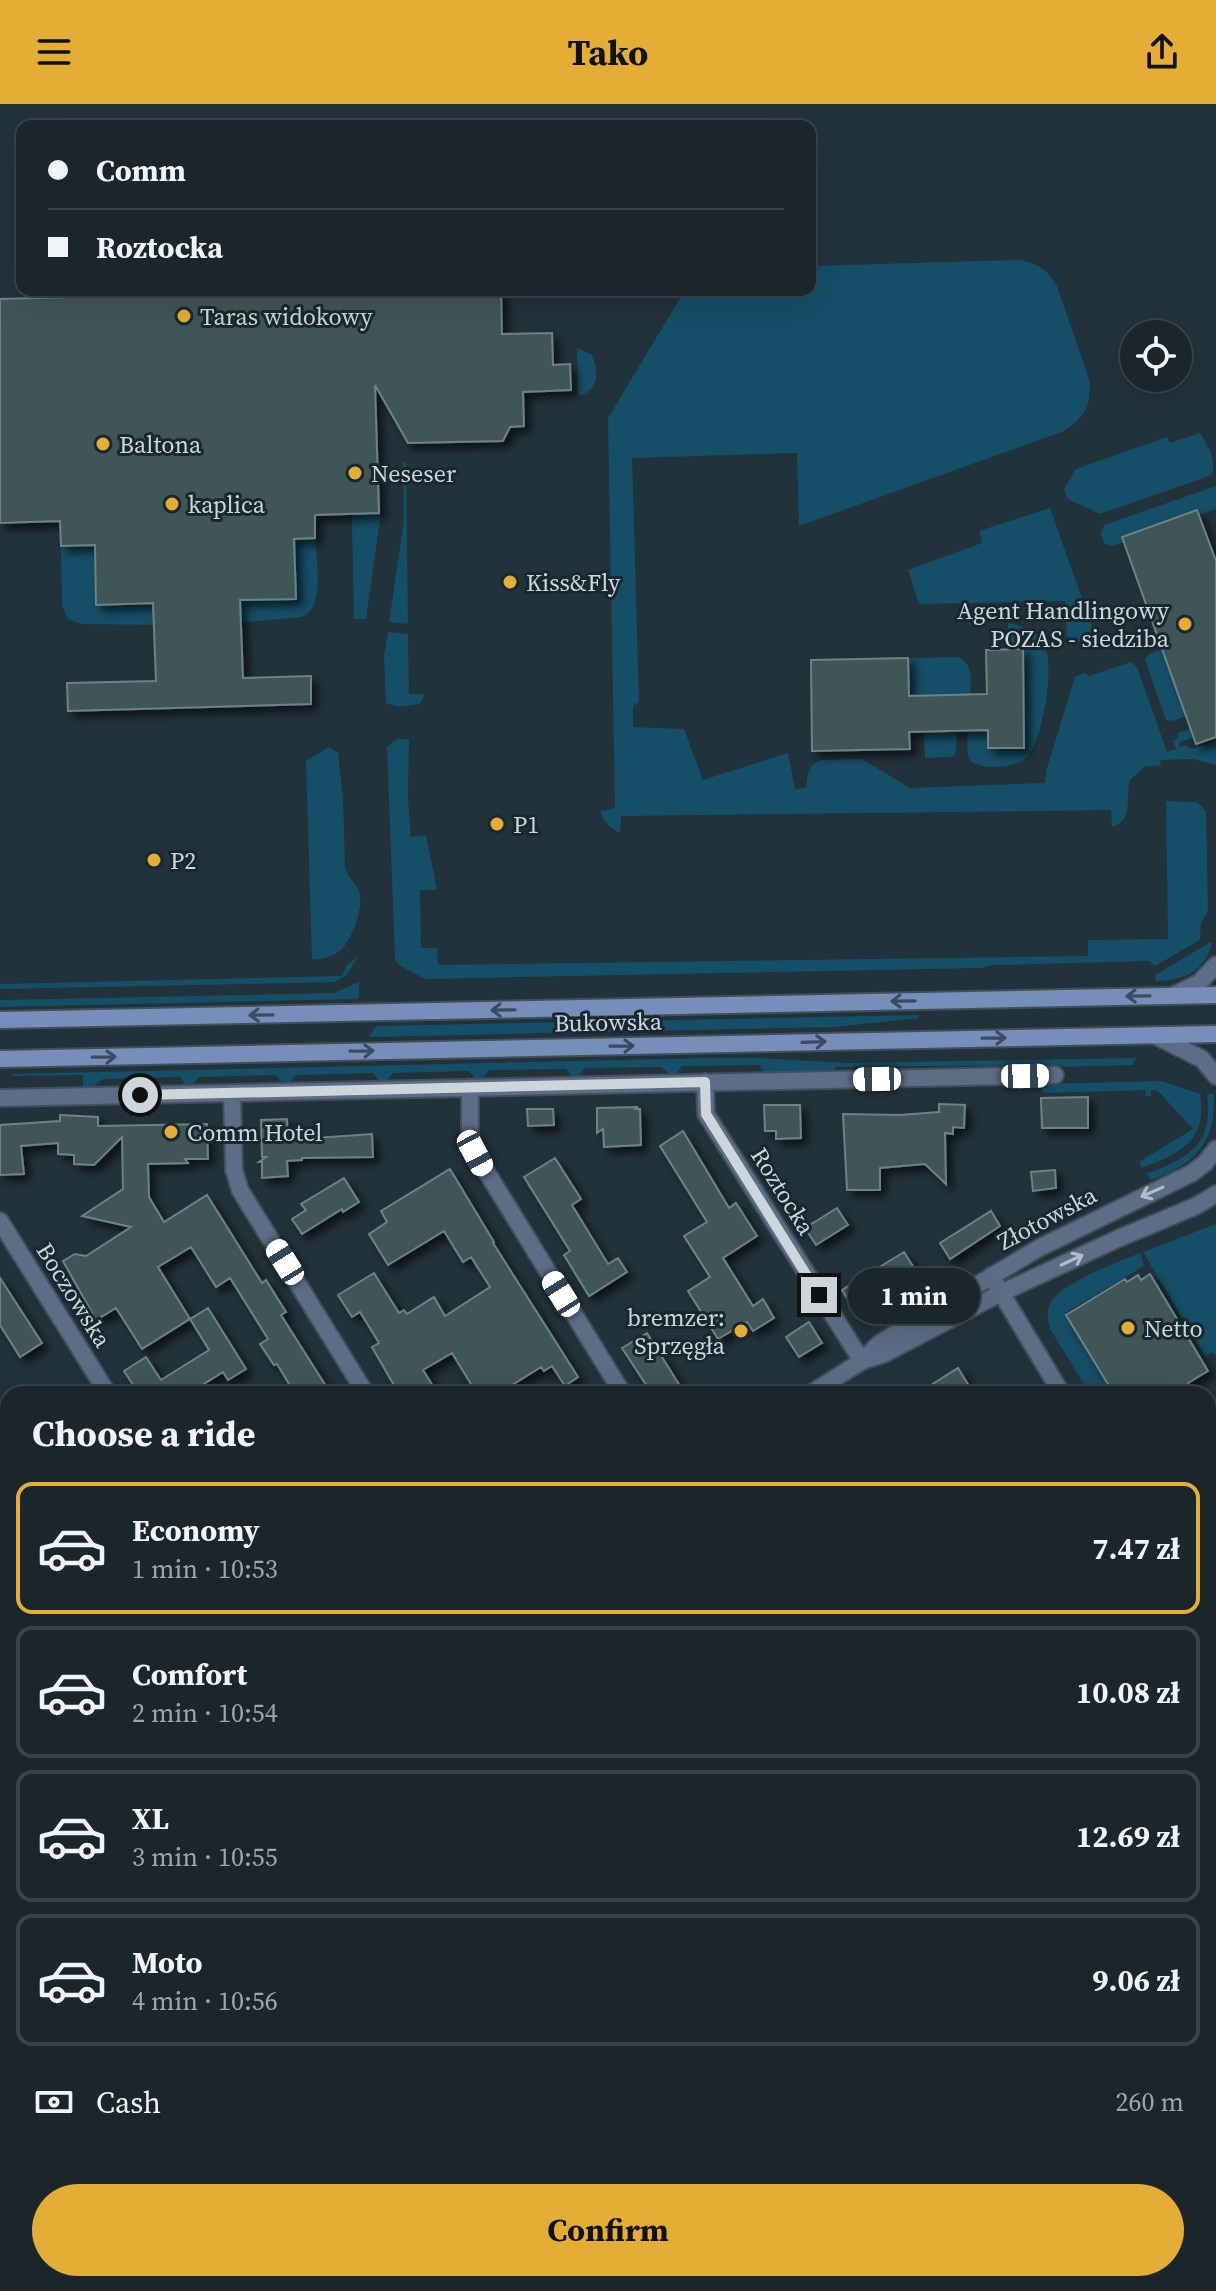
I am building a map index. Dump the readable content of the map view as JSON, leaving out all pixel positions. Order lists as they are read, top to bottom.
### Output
{
  "streets": {
    "main road": ["Bukowska"],
    "street": ["Roztocka", "Złotowska", "Boczowska"]
  },
  "crossings": [
    ["Roztocka", "Złotowska"]
  ],
  "places": [
    "Taras widokowy",
    "Baltona",
    "Neseser",
    "kaplica",
    "Kiss&Fly",
    "Agent Handlingowy POZAS - siedziba",
    "P1",
    "P2",
    "Comm Hotel",
    "Netto",
    "bremzer: Sprzęgła"
  ],
  "page": {
    "header": "Tako",
    "banner": ["Comm", "Roztocka"],
    "bubble": "1 min",
    "heading": "Choose a ride",
    "list": [
      {
        "name": "Economy",
        "note": "1 min · 10:53",
        "value": "7.47 zł"
      },
      {
        "name": "Comfort",
        "note": "2 min · 10:54",
        "value": "10.08 zł"
      },
      {
        "name": "XL",
        "note": "3 min · 10:55",
        "value": "12.69 zł"
      },
      {
        "name": "Moto",
        "note": "4 min · 10:56",
        "value": "9.06 zł"
      }
    ],
    "pay": ["Cash", "260 m"],
    "buttons": "Confirm"
  }
}
